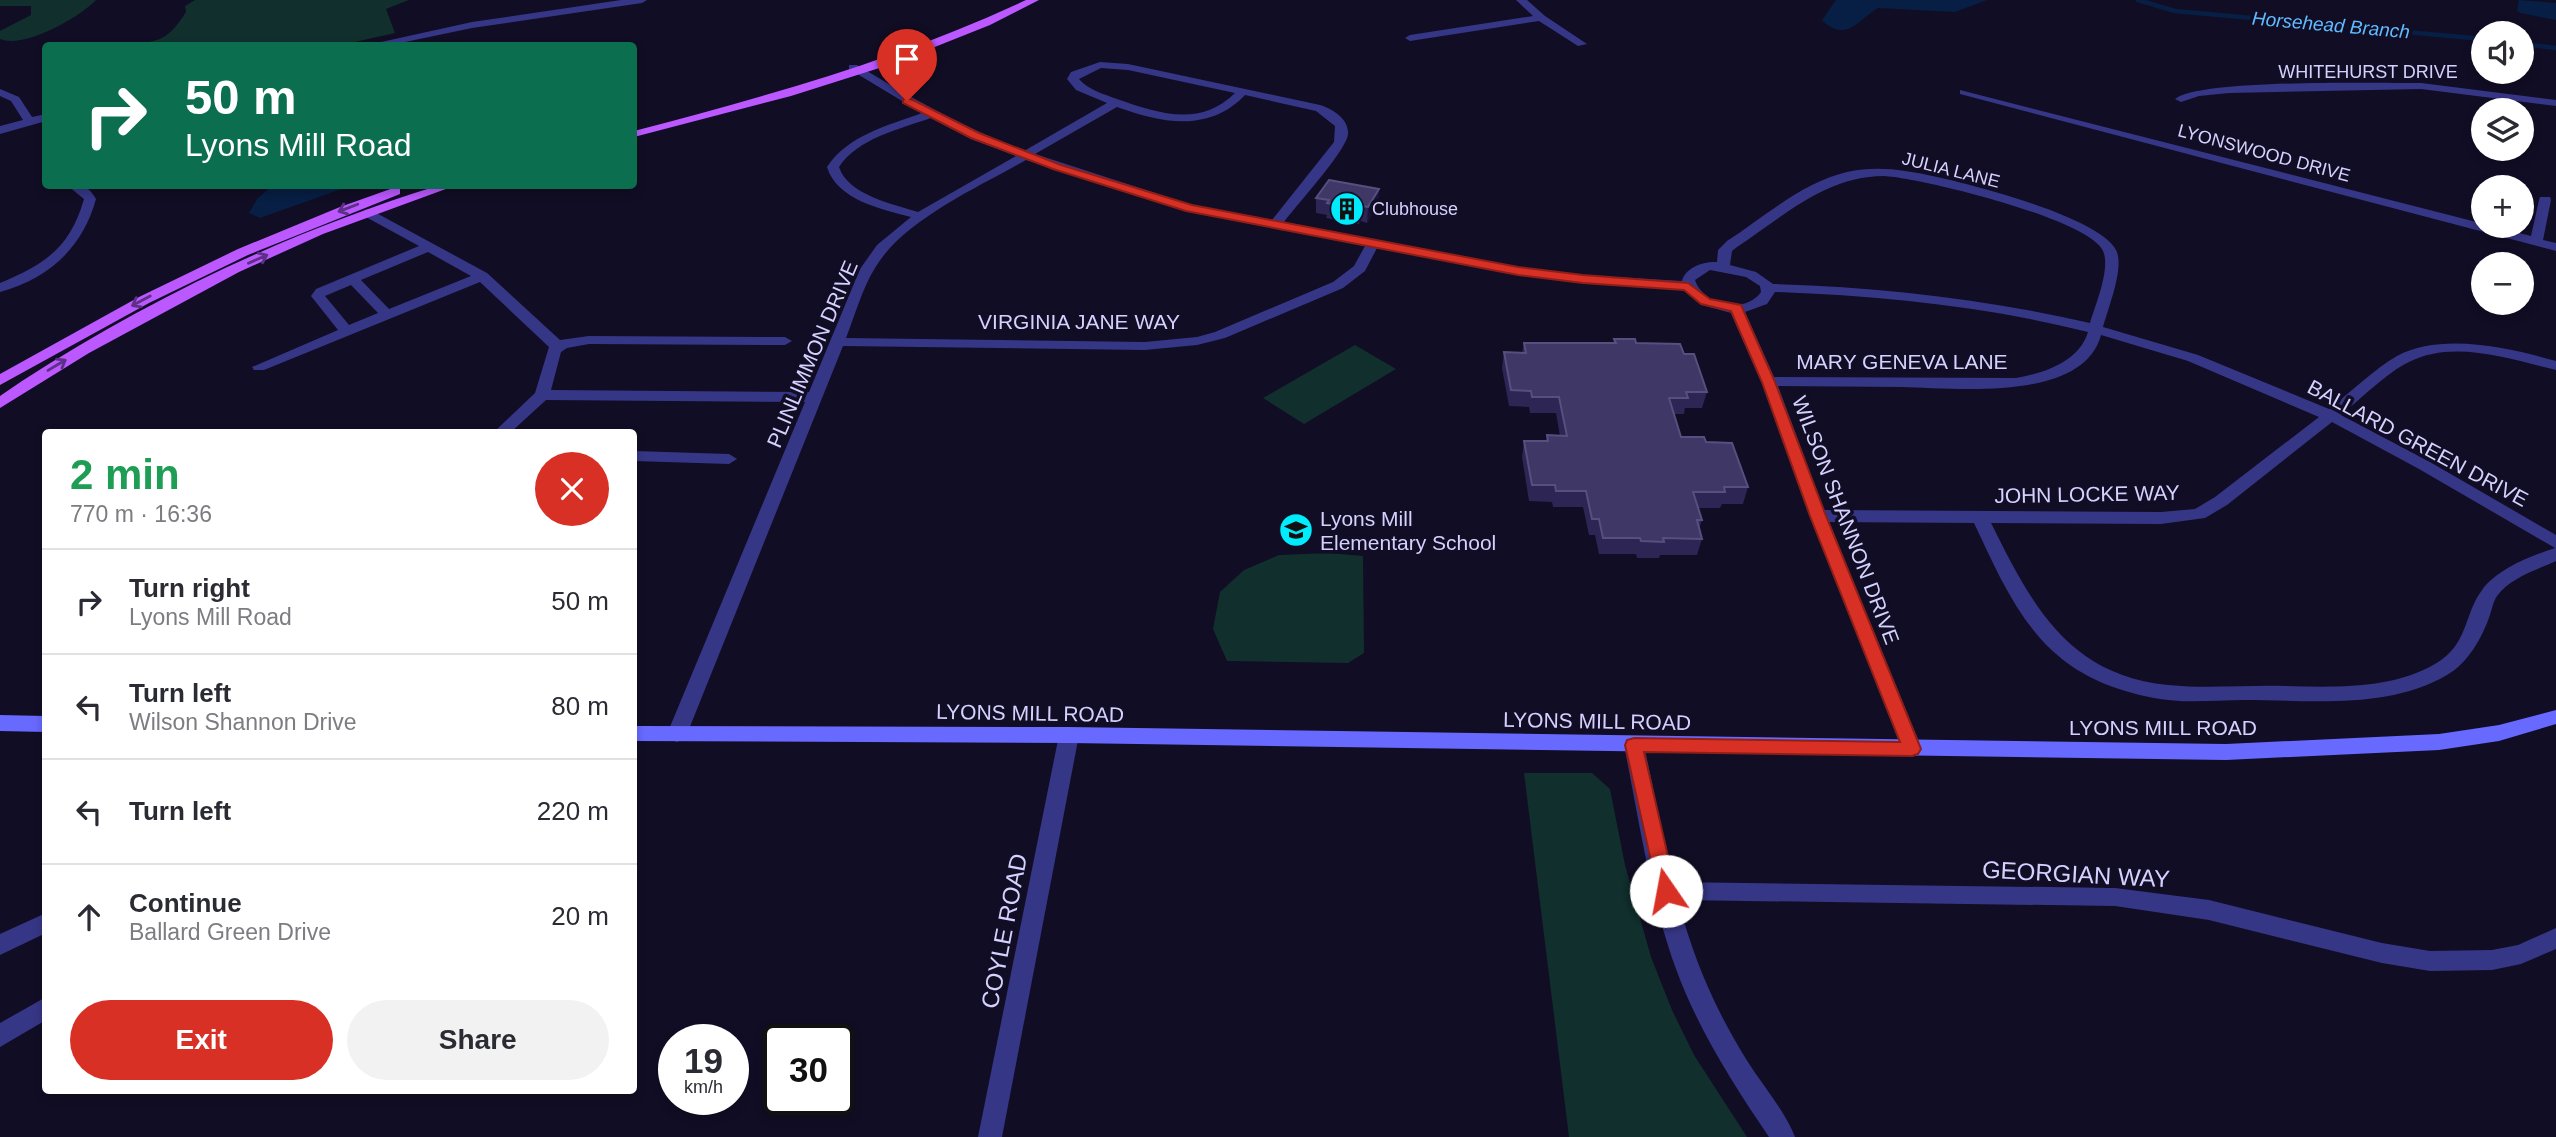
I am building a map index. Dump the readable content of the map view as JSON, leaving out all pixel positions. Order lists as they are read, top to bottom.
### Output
{
  "streets": {
    "main road": ["LYONS MILL ROAD"],
    "street": [
      "WHITEHURST DRIVE",
      "LYONSWOOD DRIVE",
      "JULIA LANE",
      "VIRGINIA JANE WAY",
      "PLINLIMMON DRIVE",
      "MARY GENEVA LANE",
      "BALLARD GREEN DRIVE",
      "JOHN LOCKE WAY",
      "WILSON SHANNON DRIVE",
      "GEORGIAN WAY",
      "COYLE ROAD"
    ]
  },
  "crossings": [
    ["JULIA LANE", "MARY GENEVA LANE"],
    ["JULIA LANE", "BALLARD GREEN DRIVE"],
    ["VIRGINIA JANE WAY", "PLINLIMMON DRIVE"],
    ["PLINLIMMON DRIVE", "LYONS MILL ROAD"],
    ["MARY GENEVA LANE", "BALLARD GREEN DRIVE"],
    ["MARY GENEVA LANE", "WILSON SHANNON DRIVE"],
    ["BALLARD GREEN DRIVE", "JOHN LOCKE WAY"],
    ["JOHN LOCKE WAY", "WILSON SHANNON DRIVE"],
    ["WILSON SHANNON DRIVE", "LYONS MILL ROAD"],
    ["LYONS MILL ROAD", "COYLE ROAD"]
  ],
  "water": ["Horsehead Branch"],
  "places": {
    "building": ["Clubhouse"],
    "school or university": ["Lyons Mill Elementary School"]
  },
  "page": {
    "map_buttons": ["+", "−"],
    "turn": ["50 m", "Lyons Mill Road"],
    "heading": ["2 min", "770 m · 16:36"],
    "list": [
      {
        "name": "Turn right",
        "note": "Lyons Mill Road",
        "value": "50 m"
      },
      {
        "name": "Turn left",
        "note": "Wilson Shannon Drive",
        "value": "80 m"
      },
      {
        "name": "Turn left",
        "value": "220 m"
      },
      {
        "name": "Continue",
        "note": "Ballard Green Drive",
        "value": "20 m"
      }
    ],
    "buttons": ["Exit", "Share"],
    "speed": "19 km/h",
    "limit": "30"
  }
}
